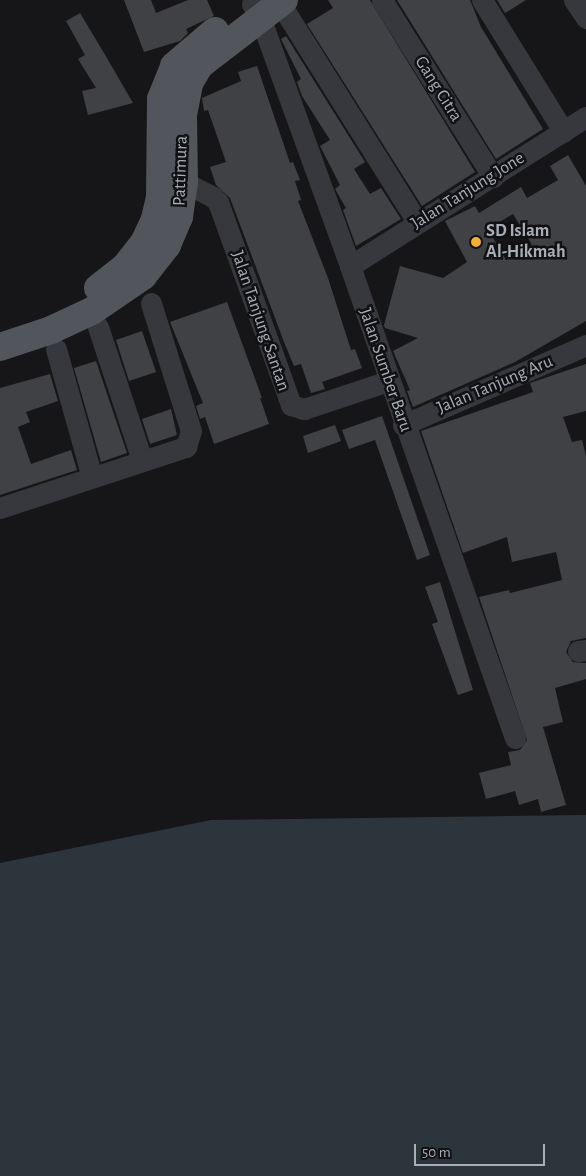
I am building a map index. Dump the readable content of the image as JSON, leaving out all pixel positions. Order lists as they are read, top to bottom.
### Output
{
  "streets": {
    "main road": ["Pattimura"],
    "street": [
      "Gang Citra",
      "Jalan Tanjung Jone",
      "Jalan Tanjung Santan",
      "Jalan Sumber Baru",
      "Jalan Tanjung Aru"
    ]
  },
  "crossings": [
    ["Gang Citra", "Jalan Tanjung Jone"],
    ["Pattimura", "Jalan Tanjung Santan"],
    ["Pattimura", "Jalan Sumber Baru"],
    ["Jalan Tanjung Jone", "Jalan Sumber Baru"],
    ["Jalan Tanjung Santan", "Jalan Sumber Baru"],
    ["Jalan Sumber Baru", "Jalan Tanjung Aru"]
  ],
  "places": ["SD Islam Al-Hikmah"],
  "scale_bar": "50 m"
}
